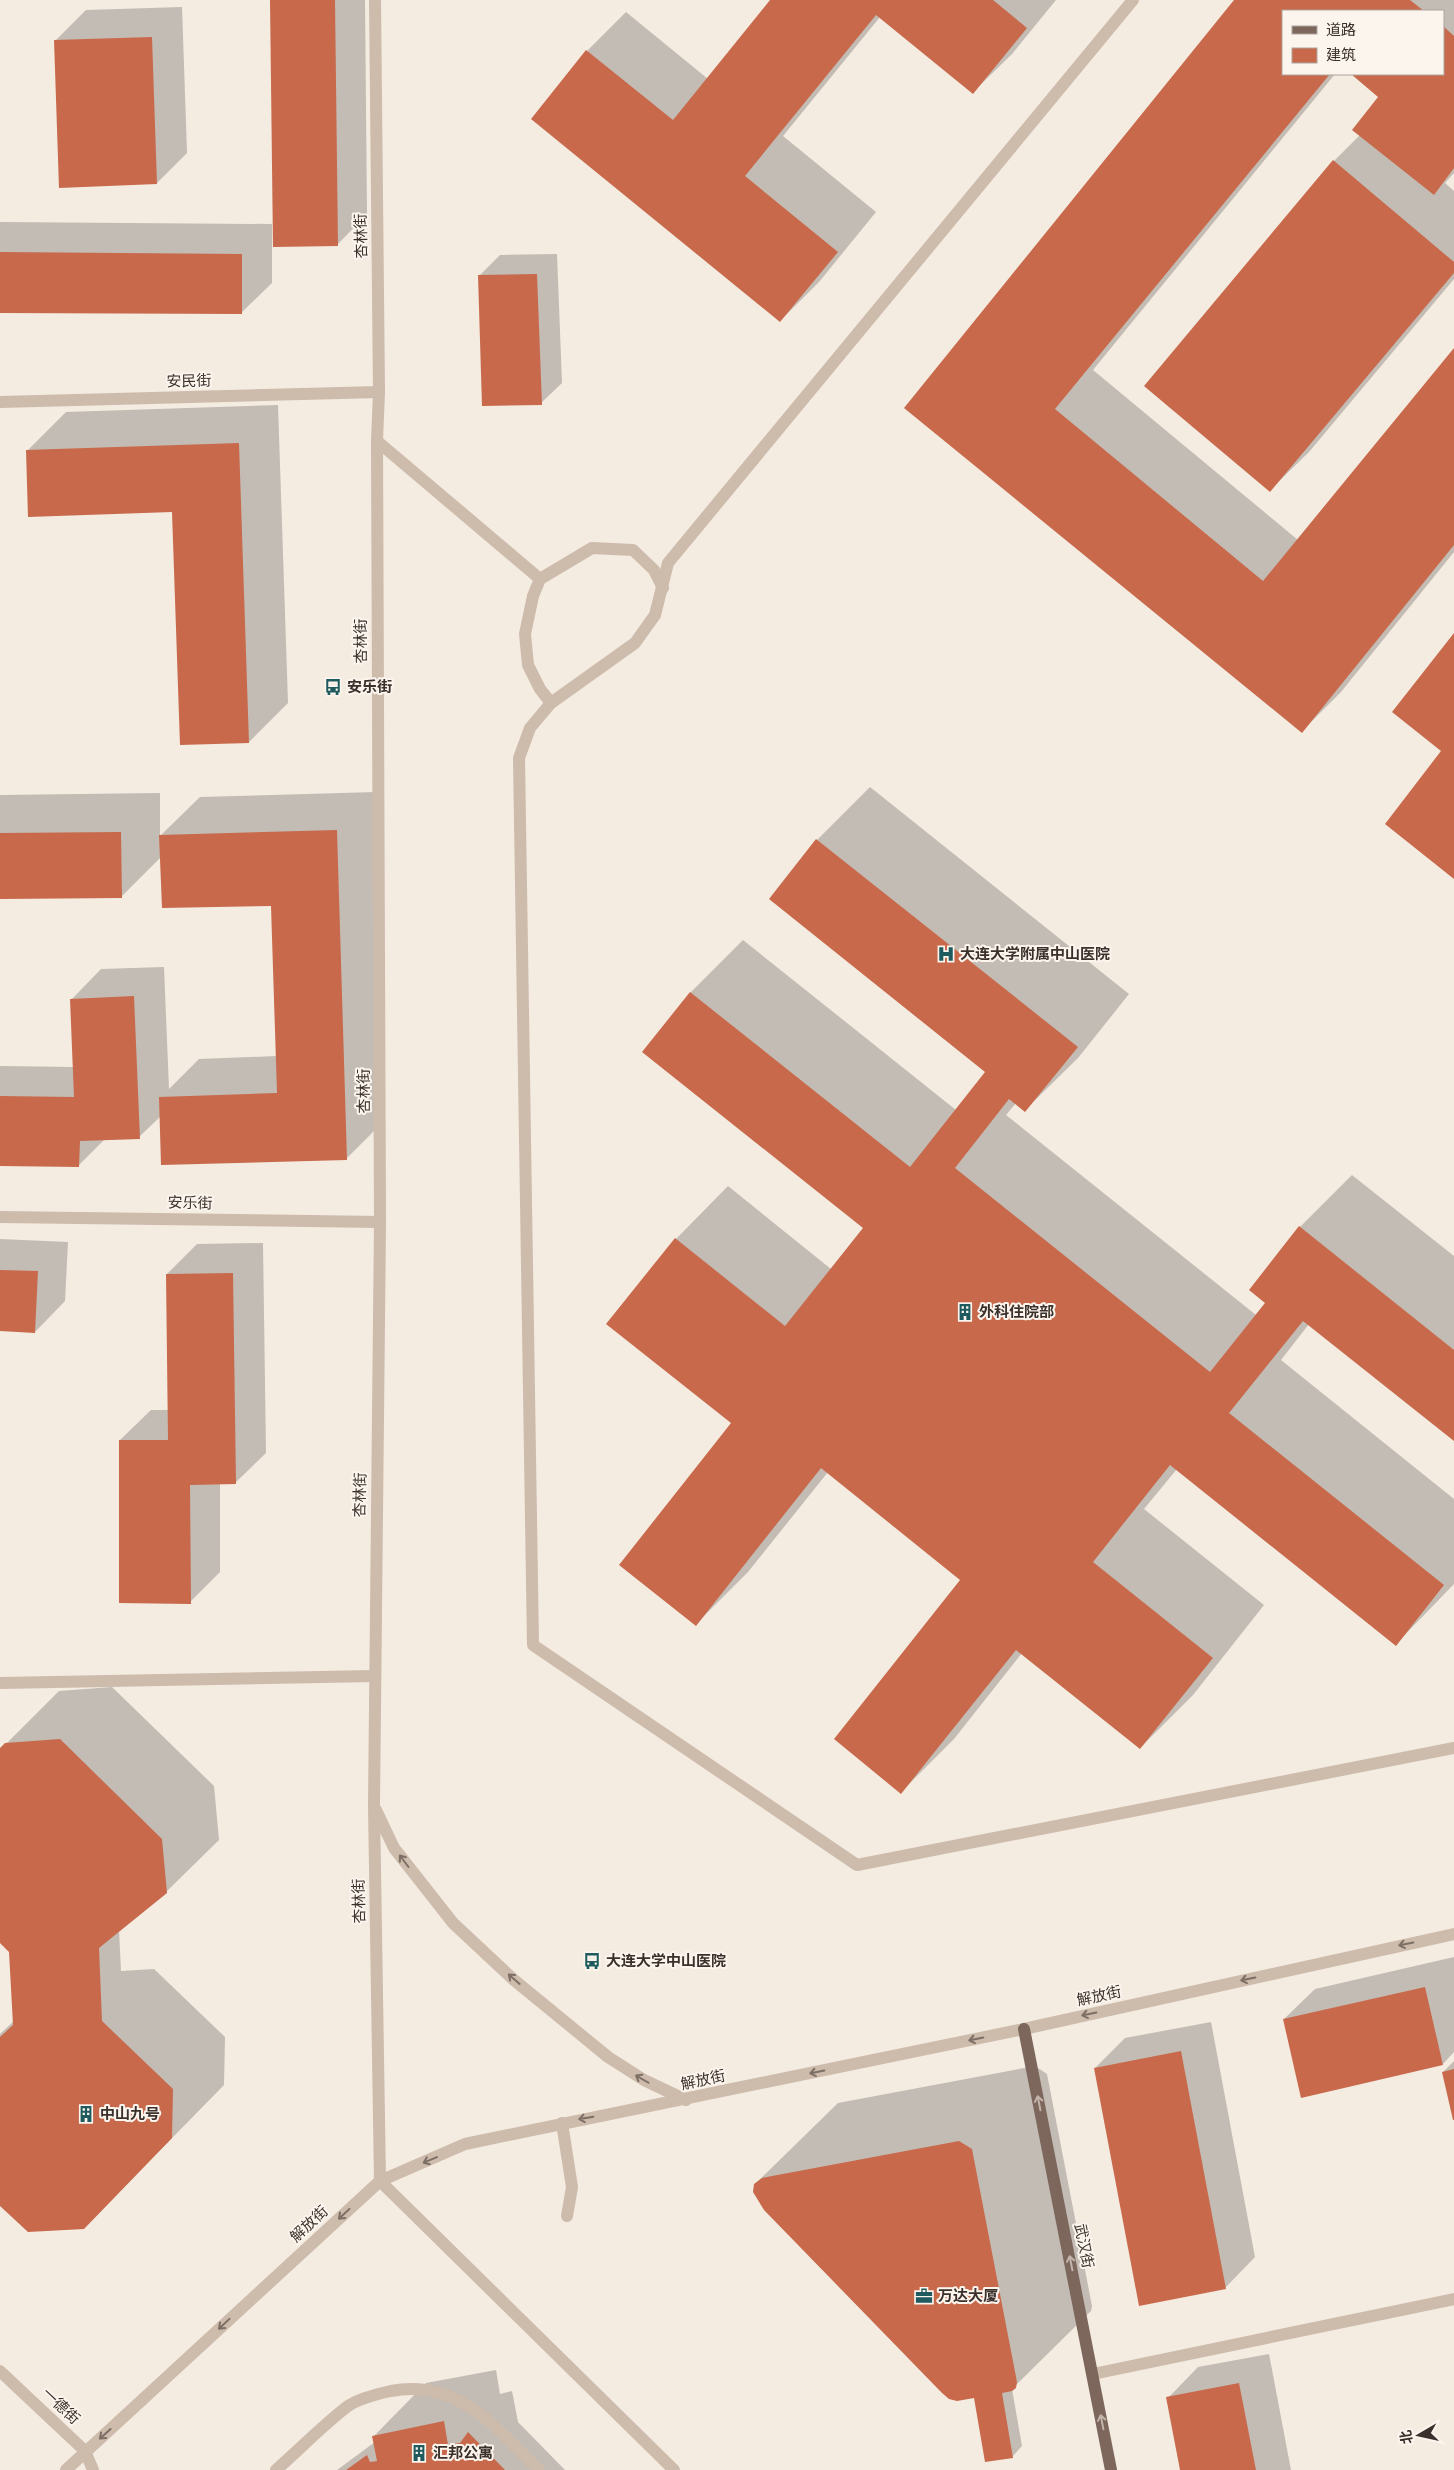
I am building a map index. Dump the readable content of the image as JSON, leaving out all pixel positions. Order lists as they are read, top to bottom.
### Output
{
  "streets": {
    "main road": ["武汉街"],
    "street": [
      "杏林街",
      "安民街",
      "安乐街",
      "解放街",
      "一德街"
    ]
  },
  "crossings": [
    ["杏林街", "安民街"],
    ["杏林街", "安乐街"],
    ["杏林街", "解放街"],
    ["解放街", "武汉街"],
    ["解放街", "一德街"]
  ],
  "one_way": ["解放街", "武汉街"],
  "places": {
    "bus stop": ["安乐街", "大连大学中山医院"],
    "hospital": ["大连大学附属中山医院"],
    "building": ["外科住院部", "中山九号", "汇邦公寓"],
    "office": ["万达大厦"]
  },
  "legend": ["道路", "建筑"],
  "north": "left"
}
